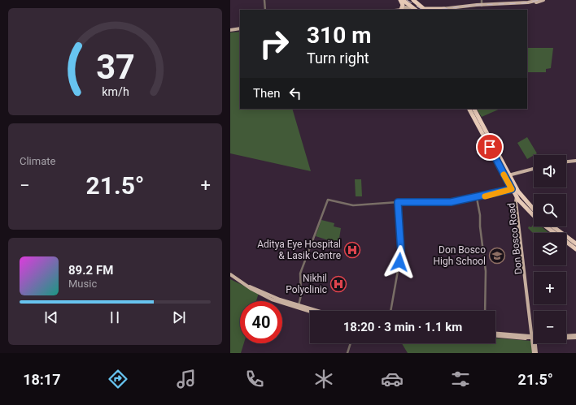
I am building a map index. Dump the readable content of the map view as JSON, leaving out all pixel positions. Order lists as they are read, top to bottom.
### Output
{
  "streets": {
    "main road": ["Don Bosco Road"]
  },
  "places": {
    "hospital": ["Aditya Eye Hospital & Lasik Centre", "Nikhil Polyclinic"],
    "school or university": ["Don Bosco High School"]
  },
  "page": {
    "turn": ["310 m", "Turn right"],
    "then": "Then",
    "tile": "Climate",
    "map_buttons": ["+", "−"],
    "heat": ["−", "21.5°", "+"],
    "song": ["89.2 FM", "Music"],
    "limit": "40",
    "trip": "18:20 · 3 min · 1.1 km",
    "tabs": ["18:17", "21.5°"],
    "gauge": ["37", "km/h"]
  }
}
